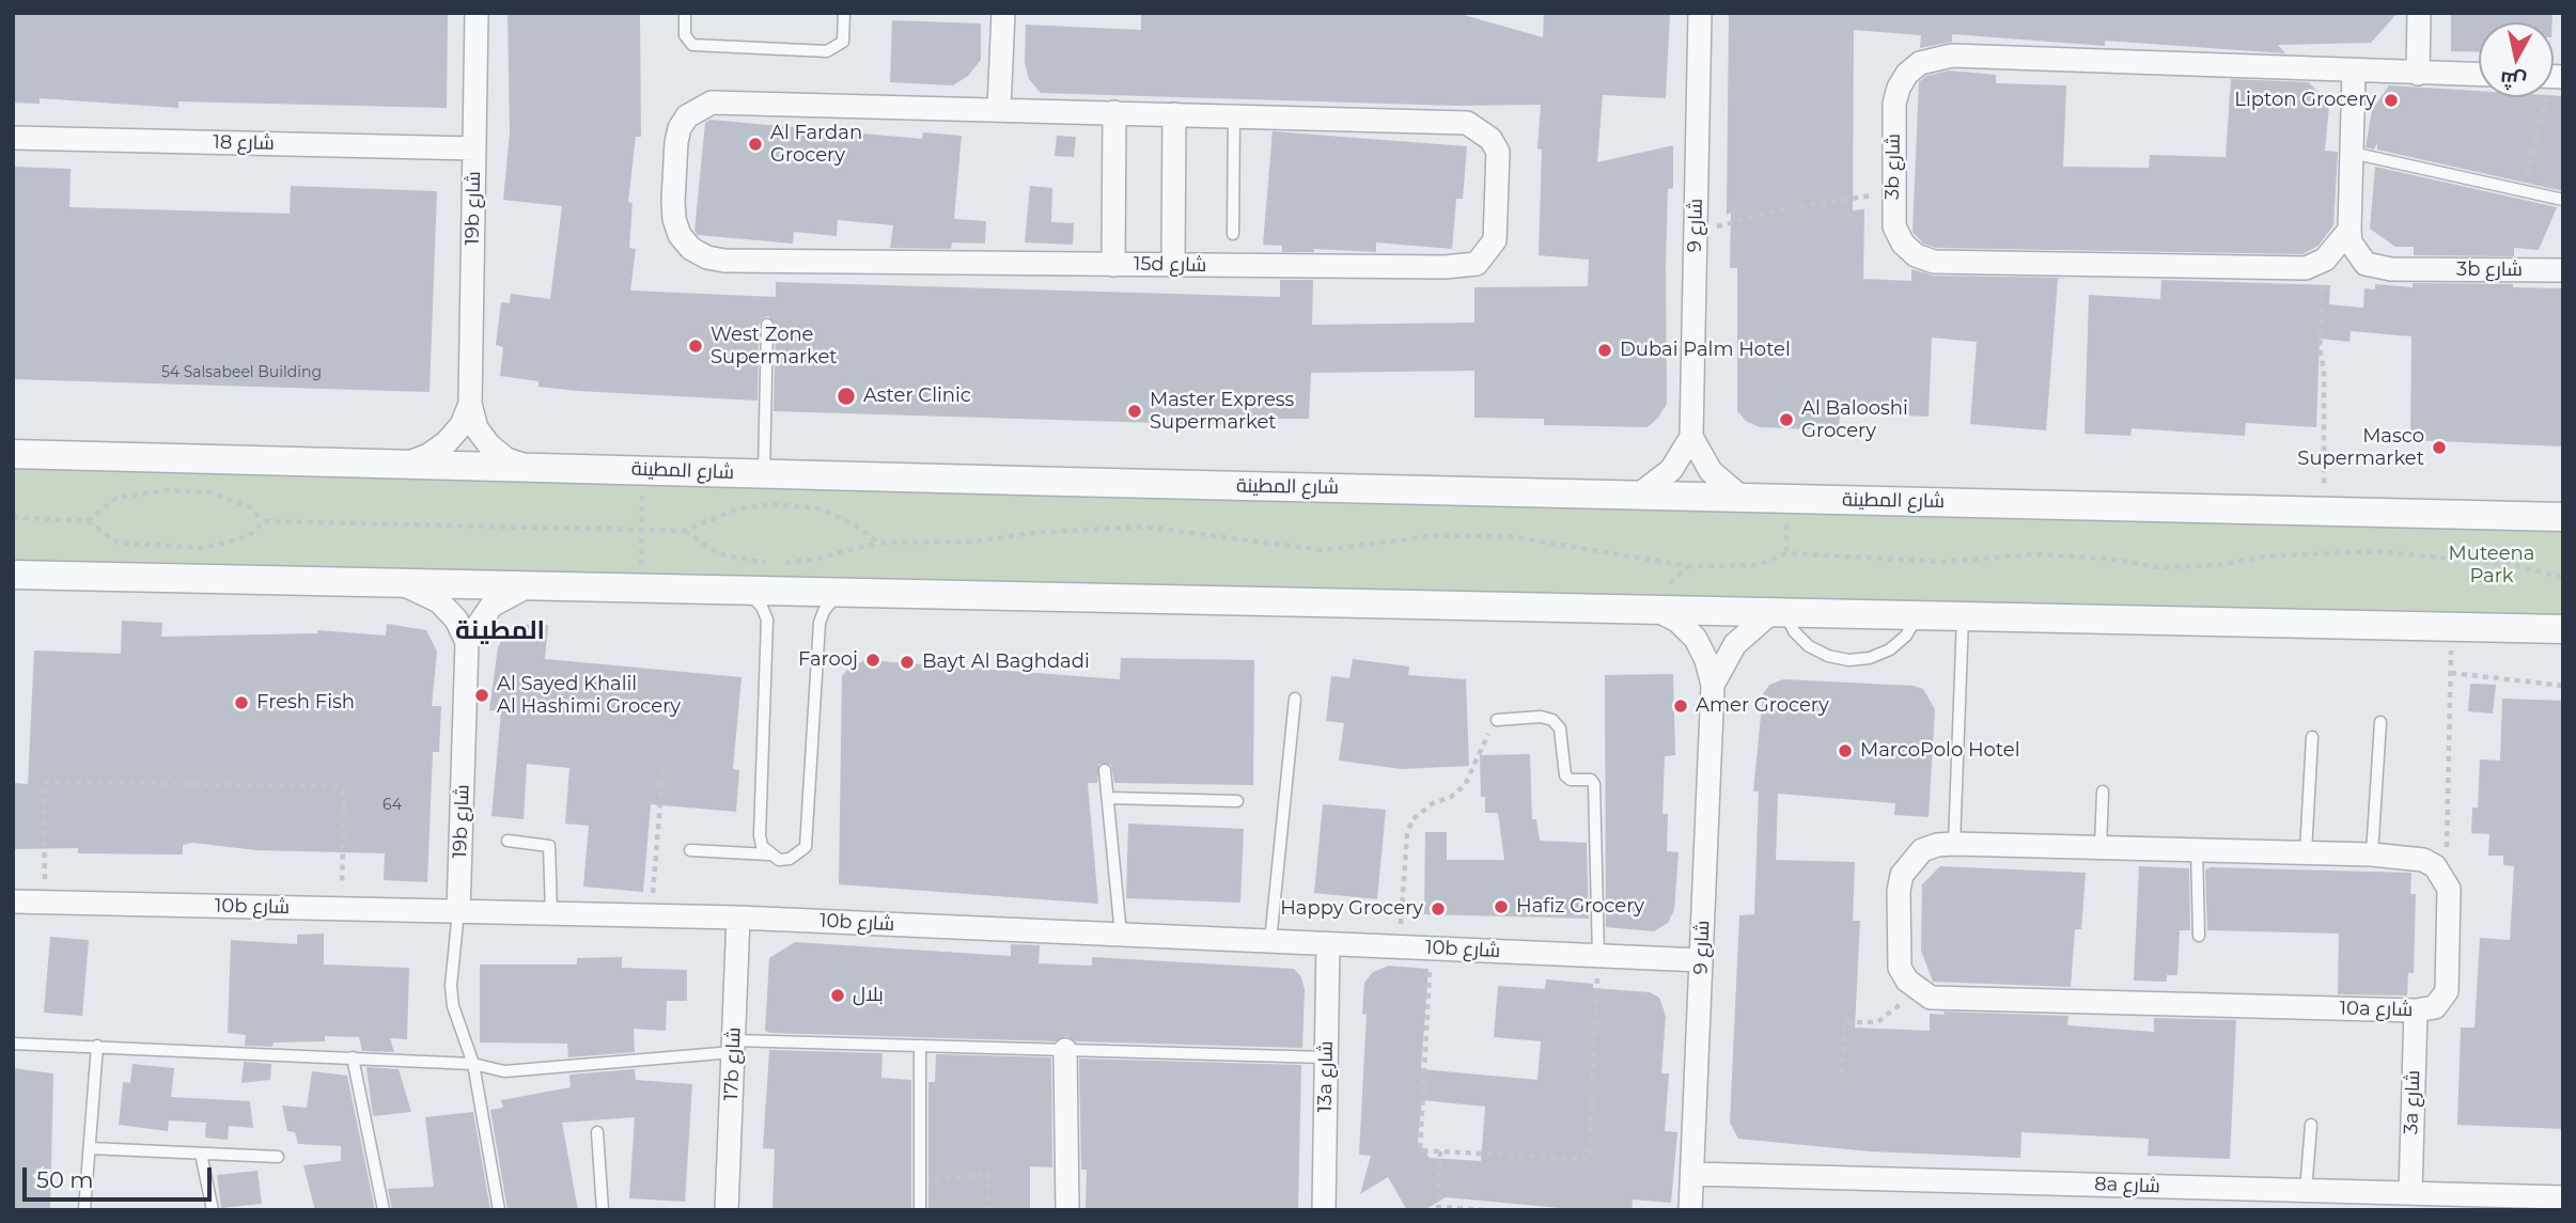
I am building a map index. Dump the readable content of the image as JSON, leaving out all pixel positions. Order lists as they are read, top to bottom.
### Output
{
  "streets": {
    "street": [
      "شارع 18",
      "3b شارع",
      "19b شارع",
      "شارع 9",
      "15d شارع",
      "شارع المطينة",
      "10b شارع",
      "10a شارع",
      "17b شارع",
      "13a شارع",
      "3a شارع",
      "8a شارع"
    ]
  },
  "crossings": [
    ["شارع 18", "19b شارع"],
    ["19b شارع", "شارع المطينة"],
    ["19b شارع", "10b شارع"],
    ["شارع 9", "10b شارع"],
    ["شارع 9", "8a شارع"],
    ["10b شارع", "17b شارع"],
    ["10b شارع", "13a شارع"],
    ["10a شارع", "3a شارع"],
    ["3a شارع", "8a شارع"]
  ],
  "districts": ["المطينة"],
  "parks": ["Muteena Park"],
  "places": [
    "Lipton Grocery",
    "Al Fardan Grocery",
    "West Zone Supermarket",
    "Dubai Palm Hotel",
    "Aster Clinic",
    "Master Express Supermarket",
    "Al Balooshi Grocery",
    "Masco Supermarket",
    "Farooj",
    "Bayt Al Baghdadi",
    "Al Sayed Khalil Al Hashimi Grocery",
    "Fresh Fish",
    "Amer Grocery",
    "MarcoPolo Hotel",
    "Hafiz Grocery",
    "Happy Grocery",
    "بلال"
  ],
  "house_numbers": ["54 Salsabeel Building", "64"],
  "scale_bar": "50 m",
  "north": "bottom"
}
